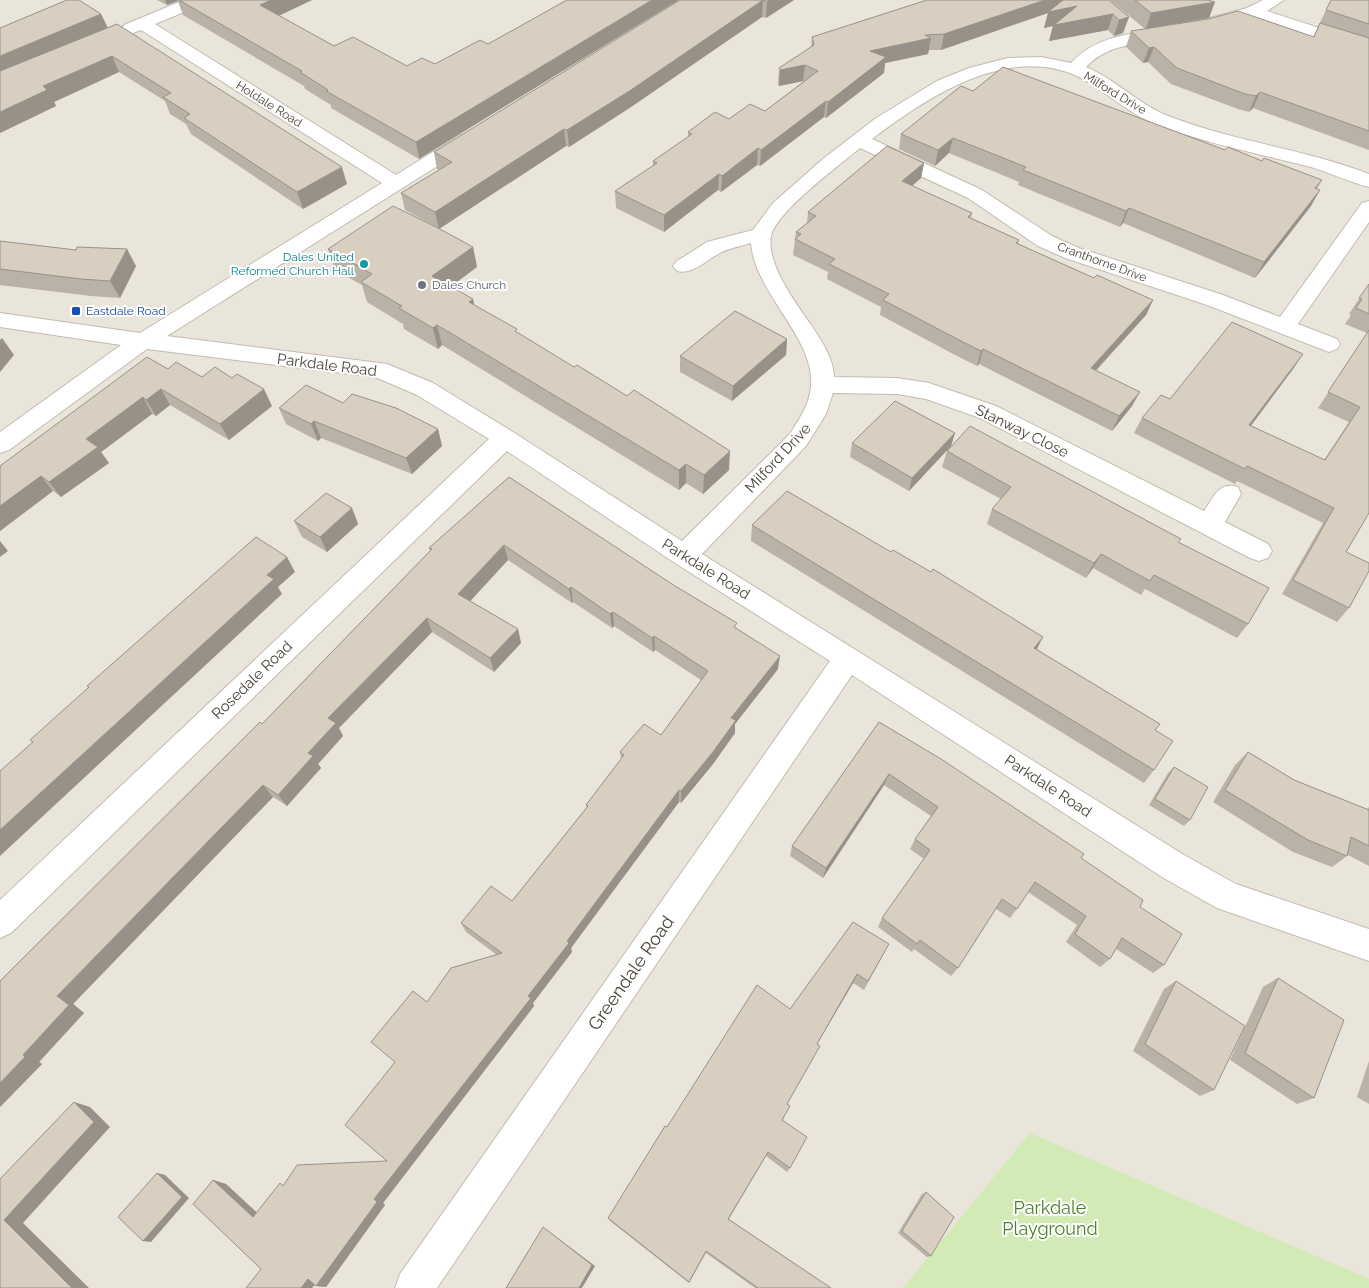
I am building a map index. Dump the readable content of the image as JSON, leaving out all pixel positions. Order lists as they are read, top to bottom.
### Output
{
  "streets": {
    "street": [
      "Milford Drive",
      "Holdale Road",
      "Cranthorne Drive",
      "Parkdale Road",
      "Stanway Close",
      "Rosedale Road",
      "Greendale Road"
    ]
  },
  "crossings": [
    ["Milford Drive", "Cranthorne Drive"],
    ["Milford Drive", "Parkdale Road"],
    ["Milford Drive", "Stanway Close"],
    ["Parkdale Road", "Rosedale Road"],
    ["Parkdale Road", "Greendale Road"]
  ],
  "parks": ["Parkdale Playground"],
  "places": {
    "other": ["Dales United Reformed Church Hall", "Dales Church"],
    "transit": ["Eastdale Road"]
  }
}
